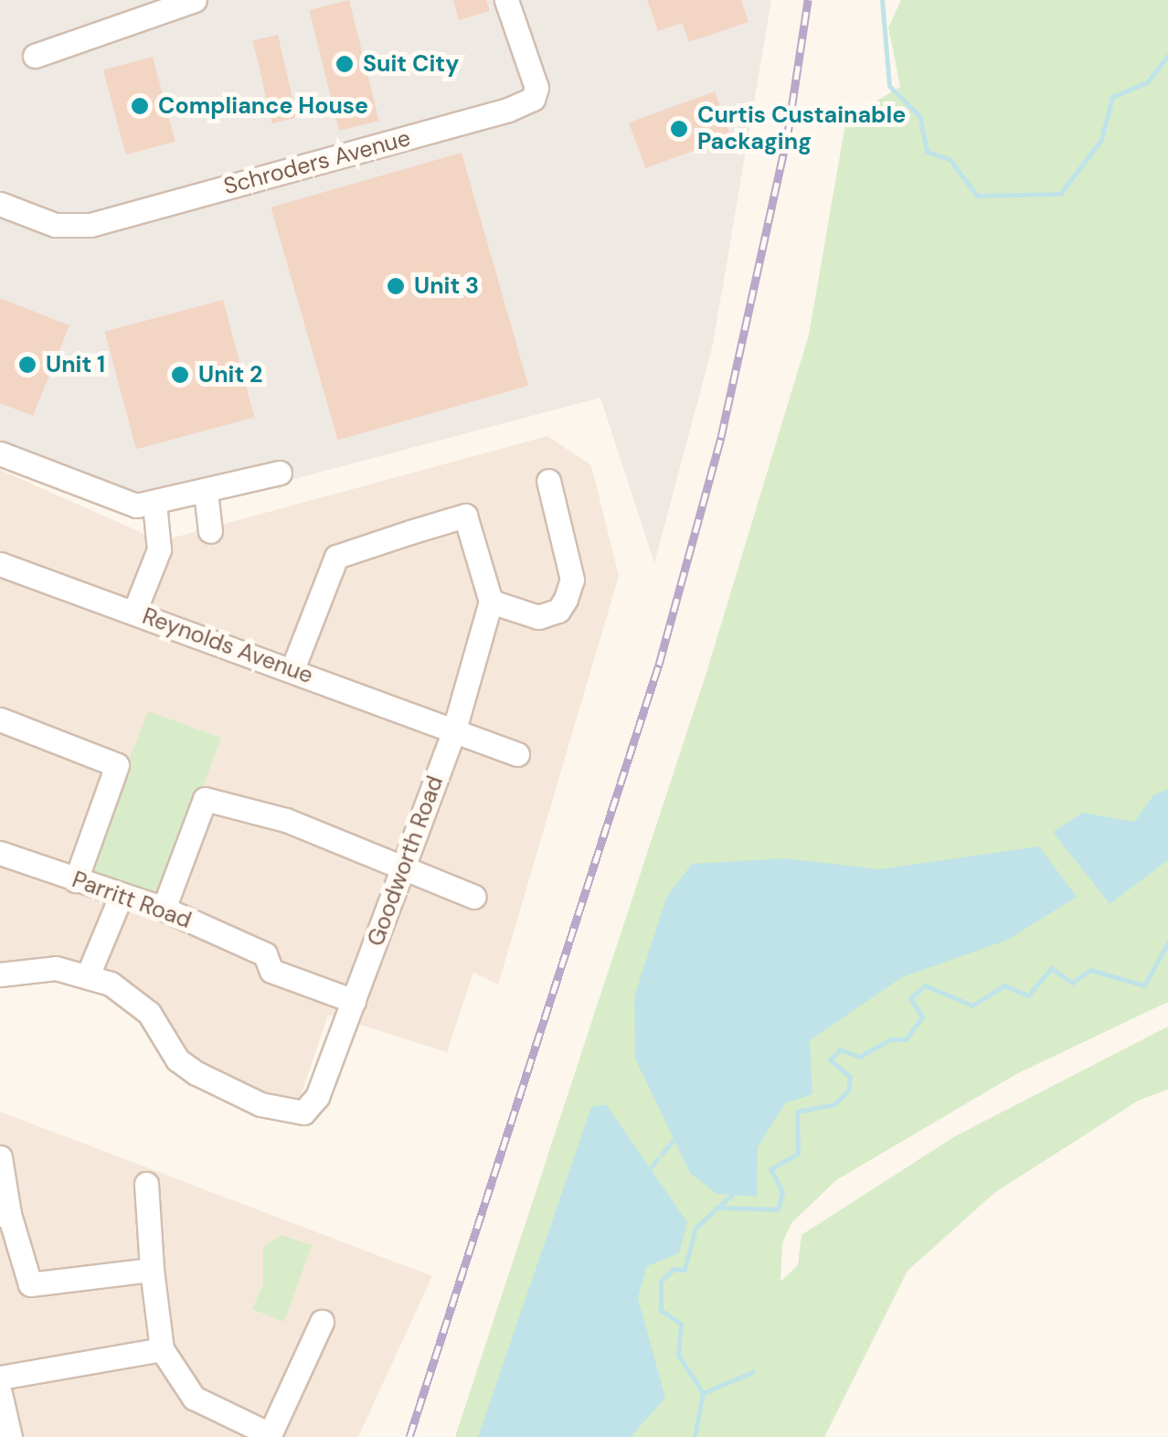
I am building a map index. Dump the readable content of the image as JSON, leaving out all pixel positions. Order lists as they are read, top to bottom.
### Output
{
  "streets": {
    "street": [
      "Schroders Avenue",
      "Reynolds Avenue",
      "Goodworth Road",
      "Parritt Road"
    ]
  },
  "crossings": [
    ["Reynolds Avenue", "Goodworth Road"],
    ["Goodworth Road", "Parritt Road"]
  ],
  "places": [
    "Suit City",
    "Compliance House",
    "Curtis Custainable Packaging",
    "Unit 3",
    "Unit 1",
    "Unit 2"
  ]
}
